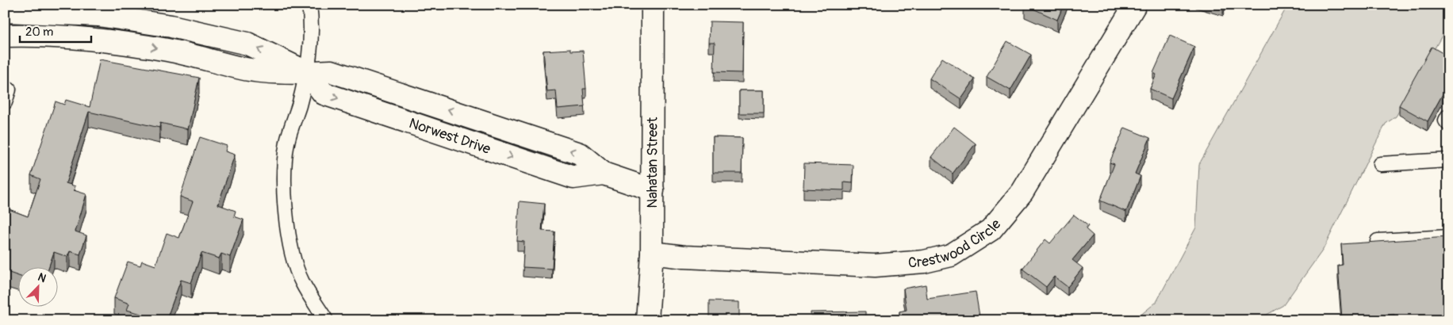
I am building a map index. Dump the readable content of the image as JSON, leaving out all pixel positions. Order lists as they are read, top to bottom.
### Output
{
  "streets": {
    "street": ["Norwest Drive", "Nahatan Street", "Crestwood Circle"]
  },
  "crossings": [
    ["Norwest Drive", "Nahatan Street"],
    ["Nahatan Street", "Crestwood Circle"]
  ],
  "scale_bar": "20 m",
  "north": "top right"
}
